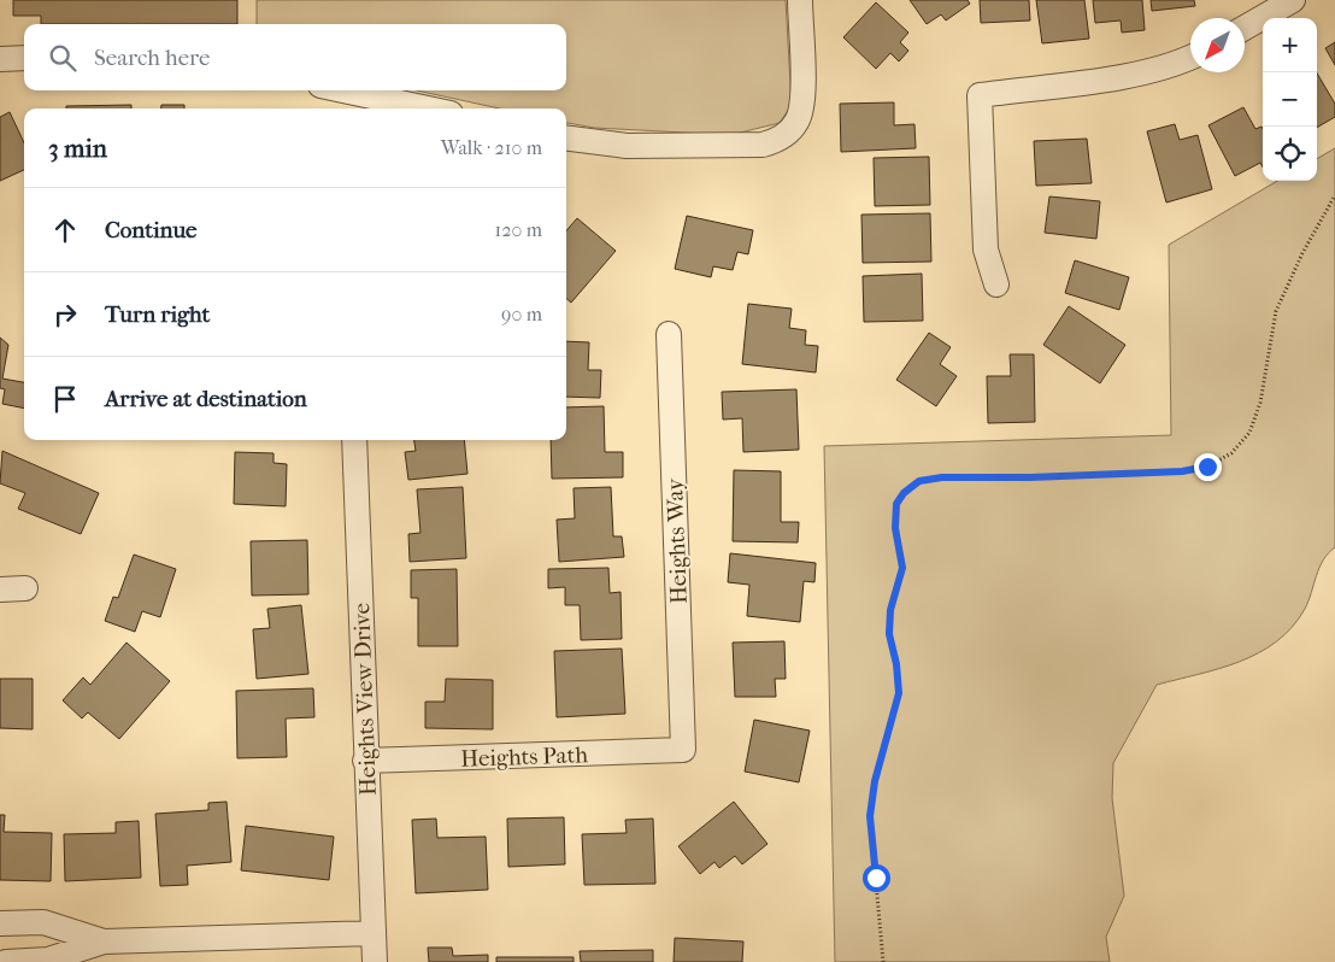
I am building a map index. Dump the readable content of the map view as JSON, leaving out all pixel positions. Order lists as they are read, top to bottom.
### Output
{
  "streets": {
    "street": ["Heights Way", "Heights View Drive", "Heights Path"]
  },
  "crossings": [
    ["Heights Way", "Heights Path"],
    ["Heights View Drive", "Heights Path"]
  ],
  "north": "bottom left",
  "page": {
    "map_buttons": ["+", "−"],
    "search": "Search here",
    "heading": ["3 min", "Walk · 210 m"],
    "list": [
      ["Continue", "120 m"],
      ["Turn right", "90 m"],
      "Arrive at destination"
    ]
  }
}
